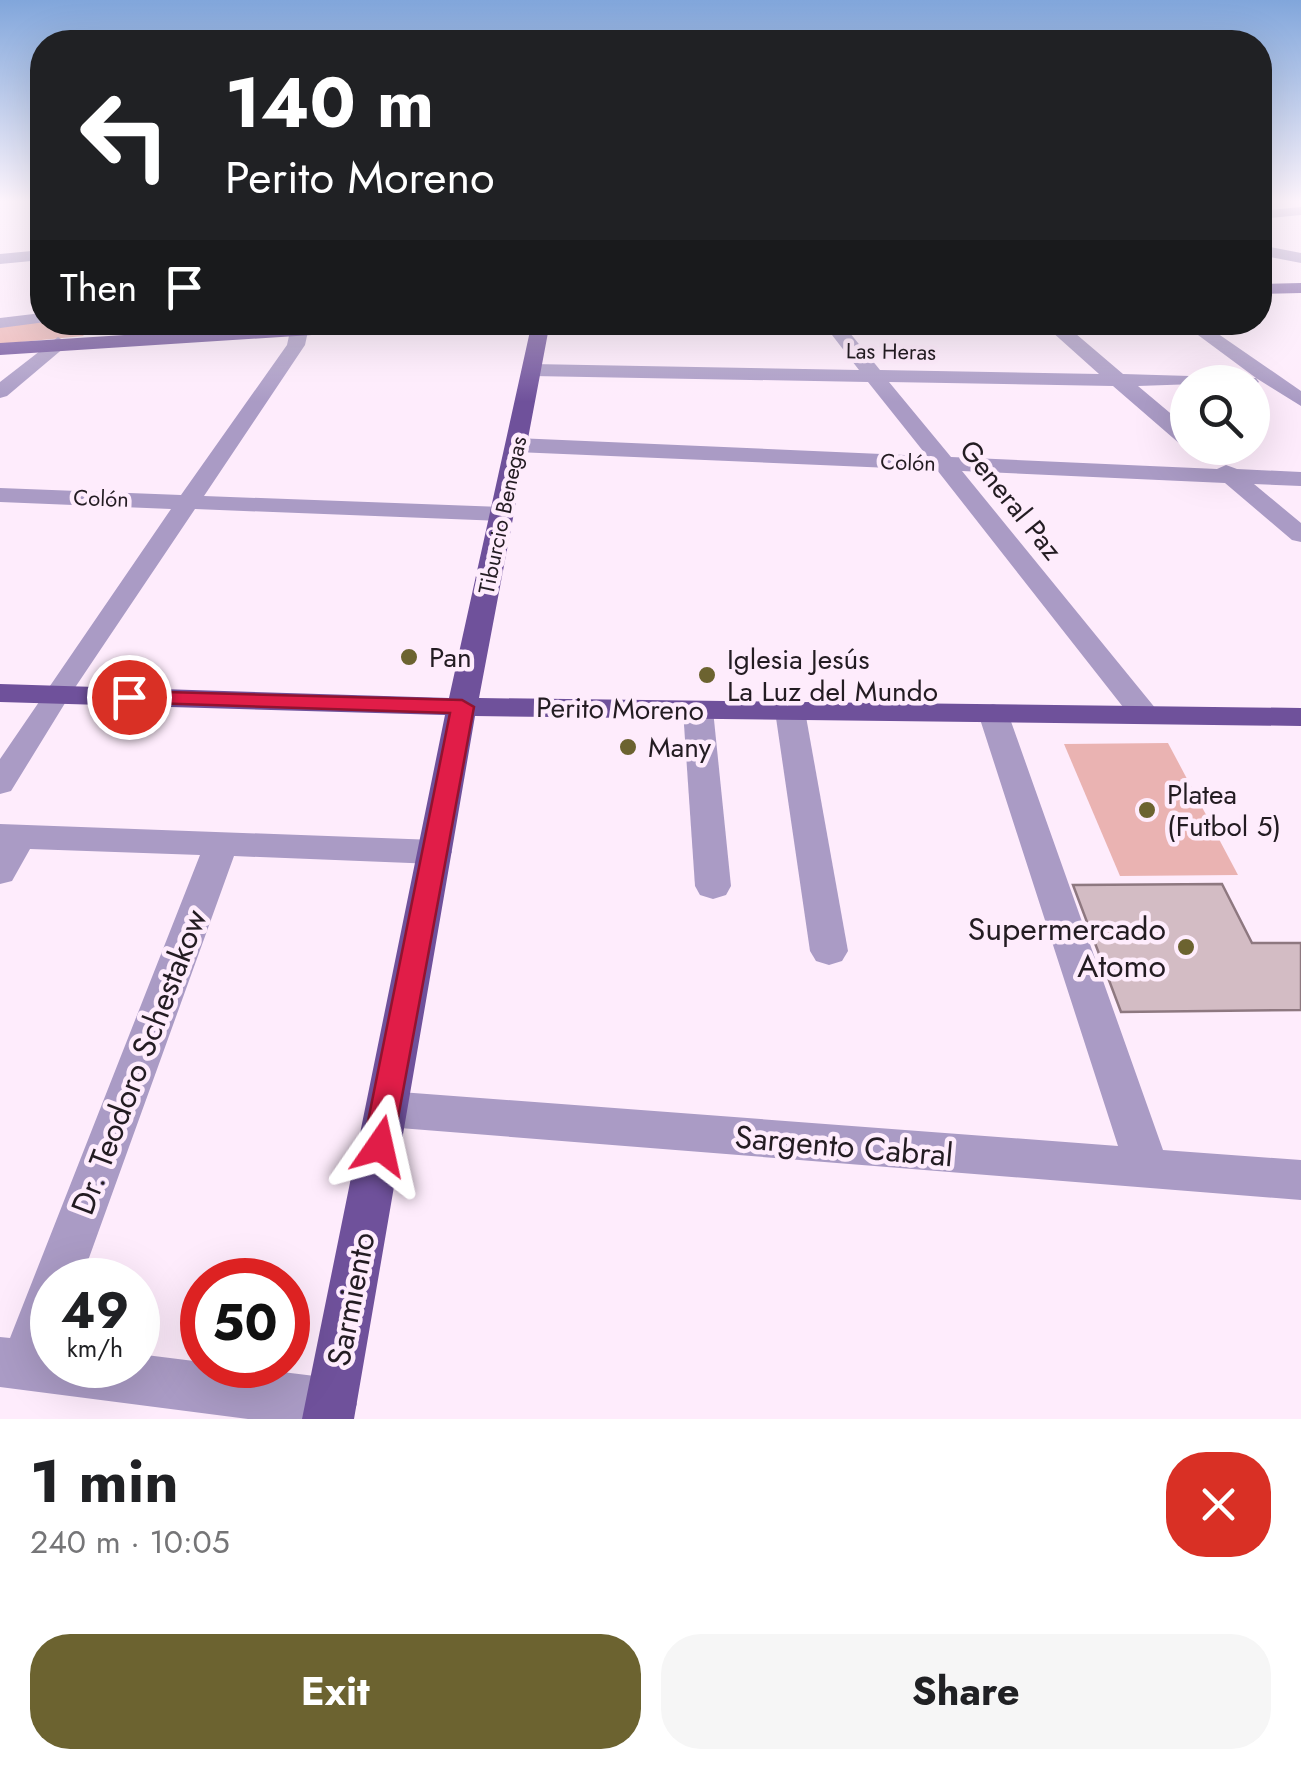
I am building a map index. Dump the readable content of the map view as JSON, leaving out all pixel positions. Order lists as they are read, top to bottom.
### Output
{
  "streets": {
    "main road": ["Tiburcio Benegas", "Perito Moreno", "Sarmiento"],
    "street": [
      "Las Heras",
      "Colón",
      "General Paz",
      "Dr. Teodoro Schestakow",
      "Sargento Cabral"
    ]
  },
  "crossings": [
    ["Las Heras", "General Paz"],
    ["Las Heras", "Tiburcio Benegas"],
    ["Colón", "General Paz"],
    ["Colón", "Tiburcio Benegas"],
    ["General Paz", "Perito Moreno"],
    ["Tiburcio Benegas", "Perito Moreno"],
    ["Tiburcio Benegas", "Sarmiento"],
    ["Perito Moreno", "Sarmiento"],
    ["Sargento Cabral", "Sarmiento"]
  ],
  "places": [
    "Pan",
    "Iglesia Jesús La Luz del Mundo",
    "Many",
    "Platea (Futbol 5)",
    "Supermercado Atomo"
  ],
  "page": {
    "turn": ["140 m", "Perito Moreno"],
    "then": "Then",
    "speed": "49 km/h",
    "limit": "50",
    "heading": ["1 min", "240 m · 10:05"],
    "buttons": ["Exit", "Share"]
  }
}
